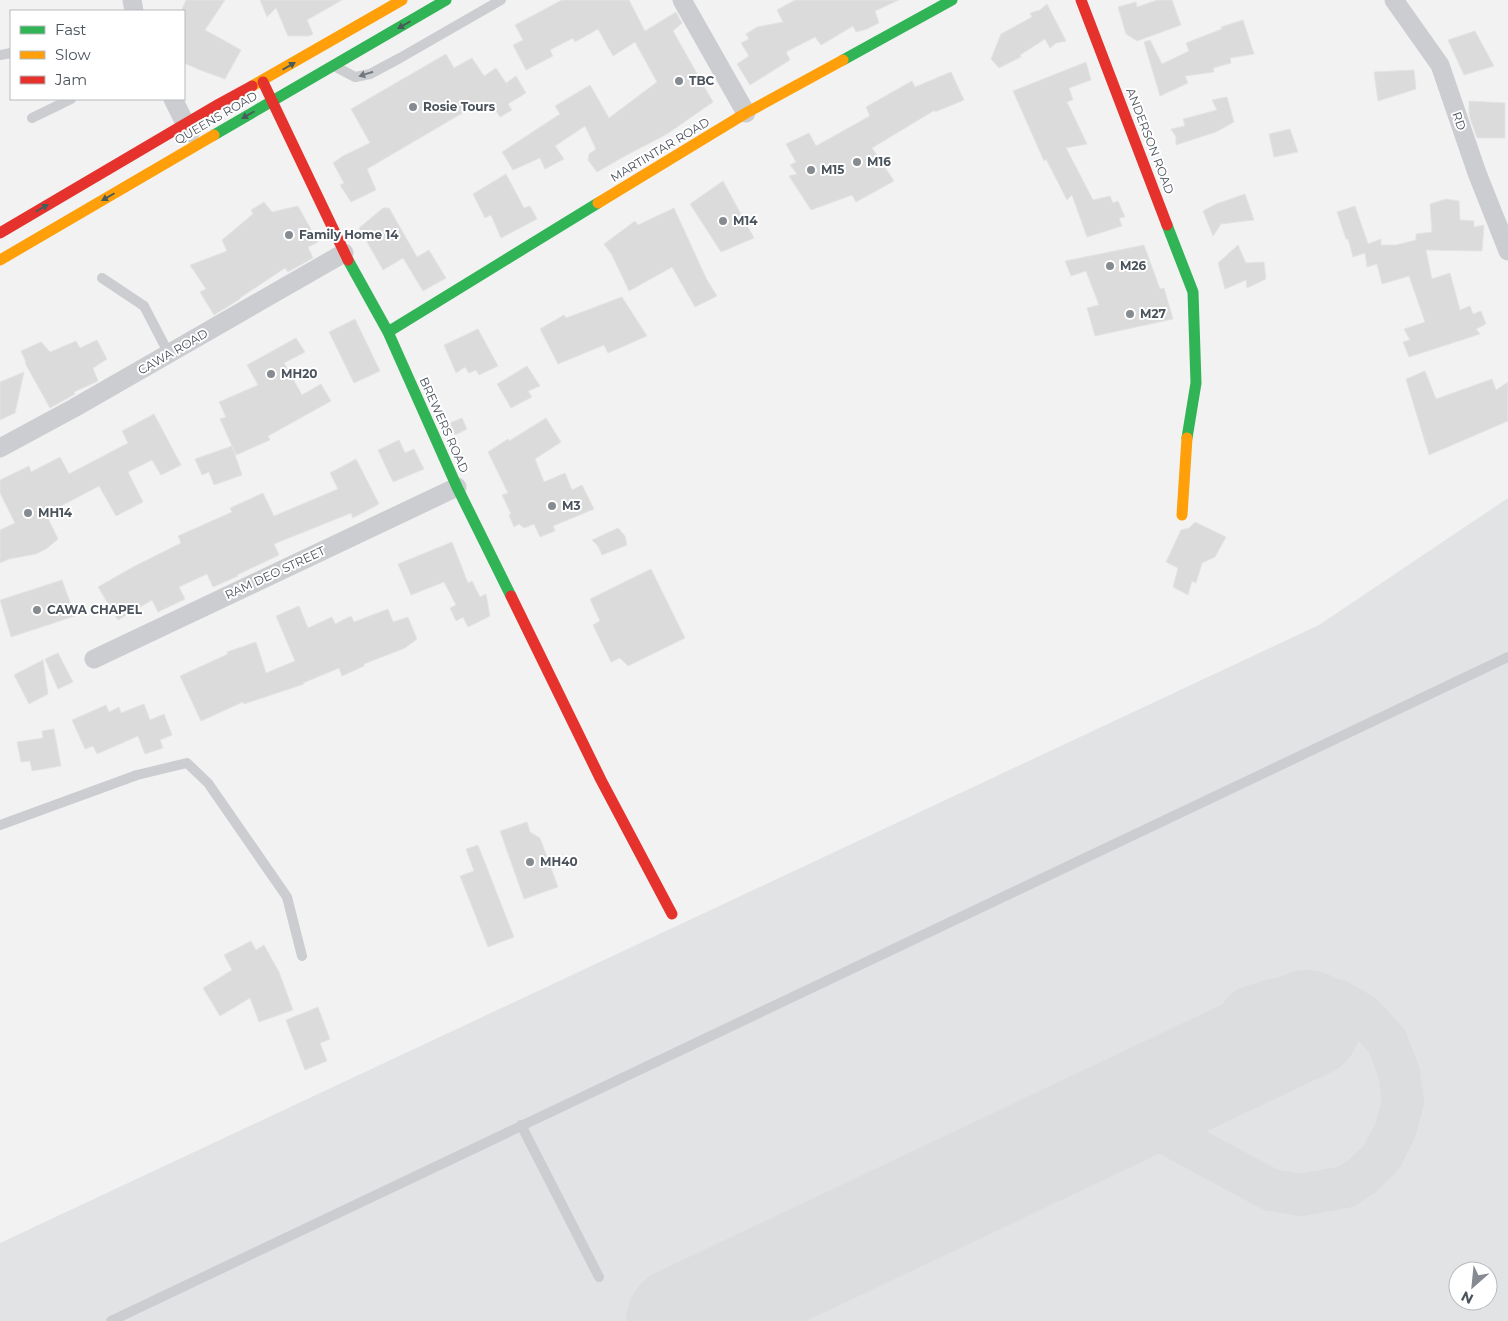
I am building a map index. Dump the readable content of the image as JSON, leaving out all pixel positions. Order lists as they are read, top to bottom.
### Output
{
  "streets": {
    "street": [
      "QUEENS ROAD",
      "RD",
      "ANDERSON ROAD",
      "MARTINTAR ROAD",
      "CAWA ROAD",
      "BREWERS ROAD",
      "RAM DEO STREET"
    ]
  },
  "crossings": [
    ["QUEENS ROAD", "BREWERS ROAD"],
    ["MARTINTAR ROAD", "BREWERS ROAD"],
    ["CAWA ROAD", "BREWERS ROAD"],
    ["BREWERS ROAD", "RAM DEO STREET"]
  ],
  "places": [
    "TBC",
    "Rosie Tours",
    "M16",
    "M15",
    "M14",
    "Family Home 14",
    "M26",
    "M27",
    "MH20",
    "M3",
    "MH14",
    "CAWA CHAPEL",
    "MH40"
  ],
  "legend": ["Fast", "Slow", "Jam"],
  "north": "bottom left"
}
